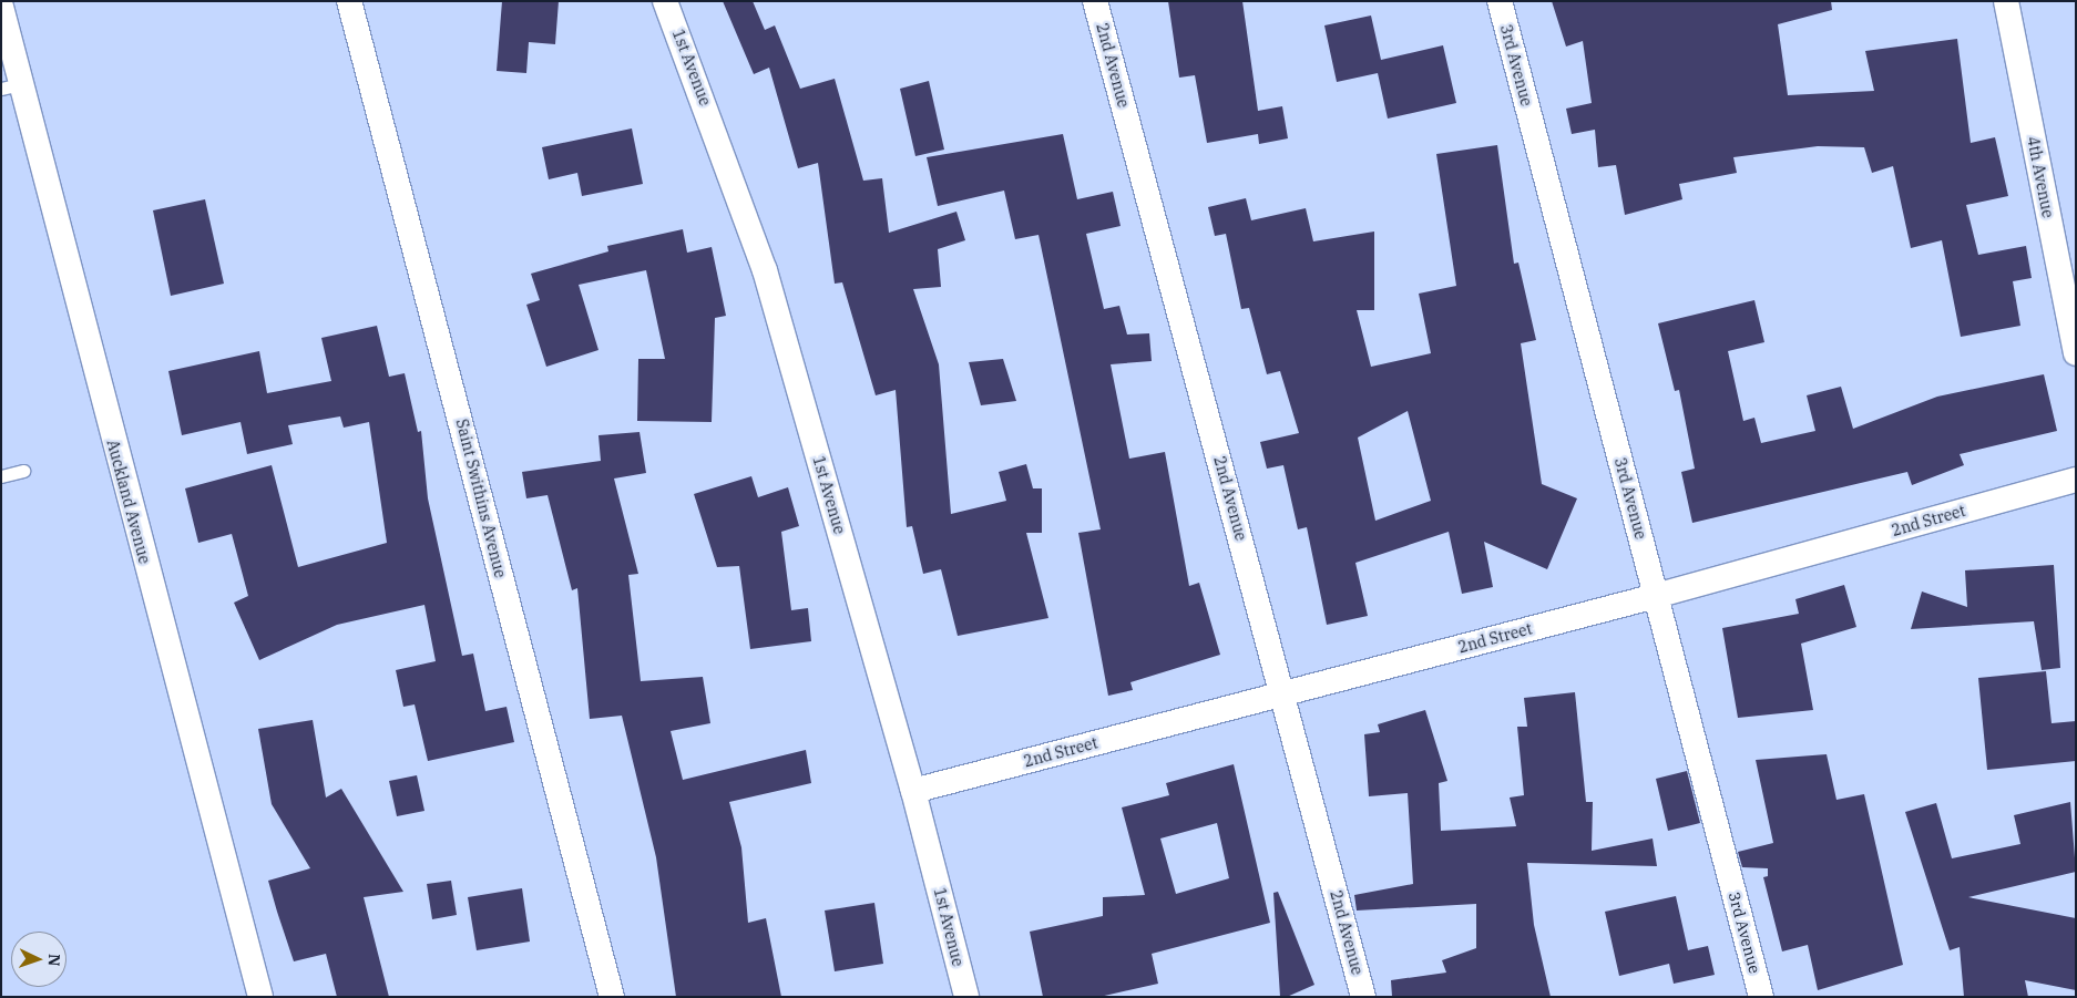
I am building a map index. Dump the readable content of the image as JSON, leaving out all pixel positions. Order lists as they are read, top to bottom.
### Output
{
  "streets": {
    "street": [
      "2nd Avenue",
      "3rd Avenue",
      "1st Avenue",
      "4th Avenue",
      "Saint Swithins Avenue",
      "Auckland Avenue",
      "2nd Street"
    ]
  },
  "crossings": [
    ["2nd Avenue", "2nd Street"],
    ["3rd Avenue", "2nd Street"],
    ["1st Avenue", "2nd Street"]
  ],
  "north": "right"
}
